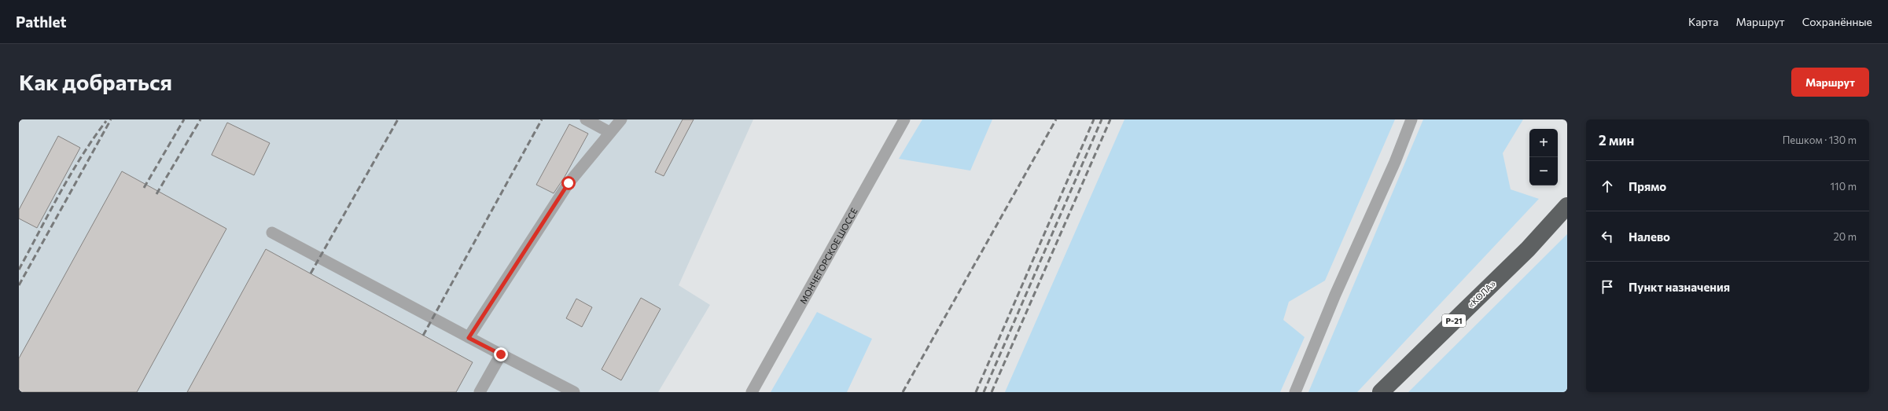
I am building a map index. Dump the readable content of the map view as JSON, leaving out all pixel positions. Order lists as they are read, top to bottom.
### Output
{
  "streets": {
    "highway": ["«КОЛА»", "Р-21"],
    "street": ["МОНЧЕГОРСКОЕ ШОССЕ"]
  },
  "page": {
    "header": "Pathlet",
    "nav": ["Карта", "Маршрут", "Сохранённые"],
    "buttons": "Маршрут",
    "title": "Как добраться",
    "heading": ["2 мин", "Пешком · 130 m"],
    "map_buttons": ["+", "−"],
    "list": [
      ["Прямо", "110 m"],
      ["Налево", "20 m"],
      "Пункт назначения"
    ]
  }
}
